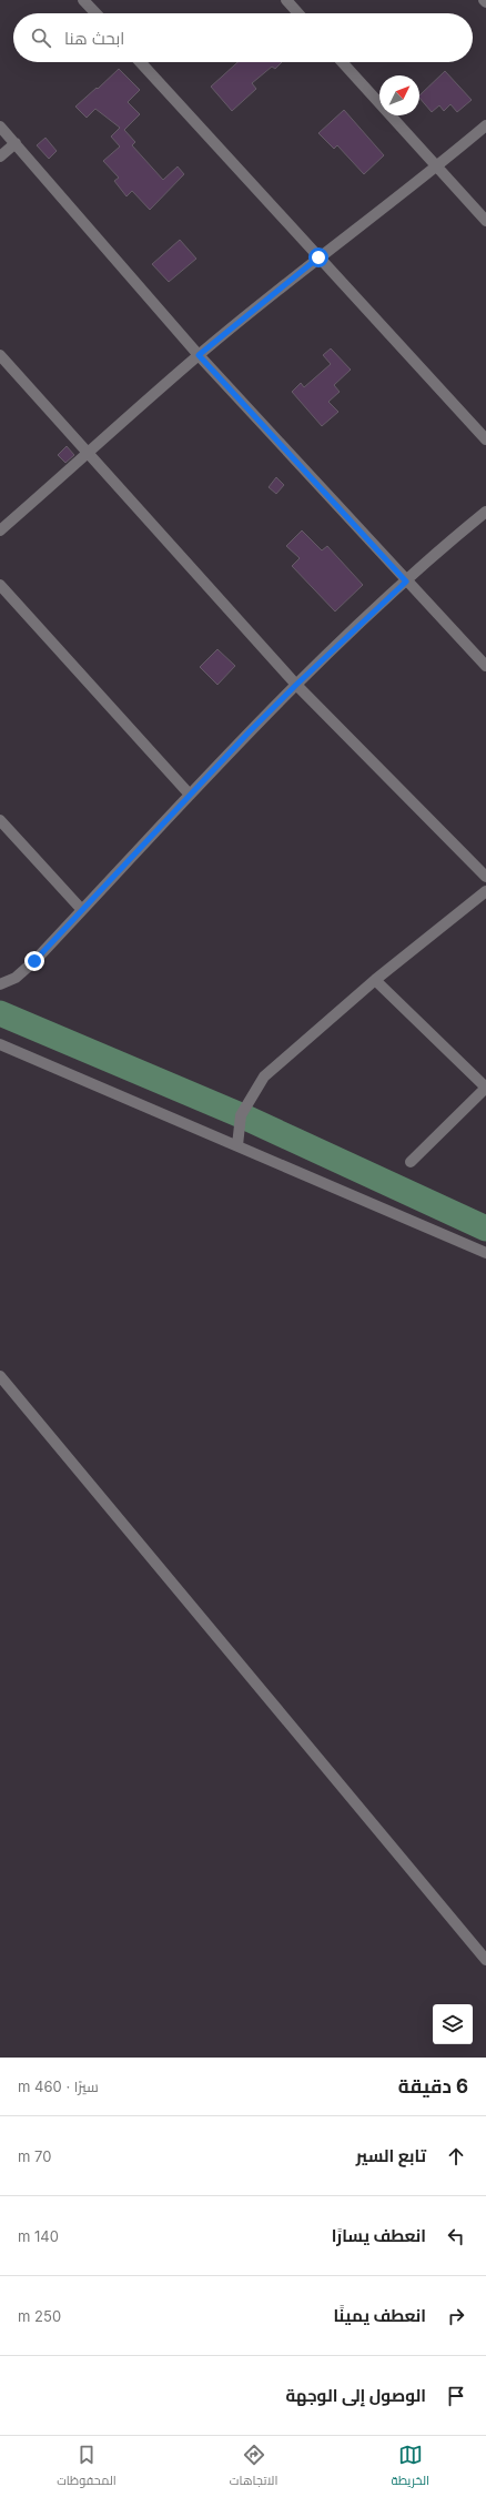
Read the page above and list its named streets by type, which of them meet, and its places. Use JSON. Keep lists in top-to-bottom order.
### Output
{
  "north": "top right",
  "page": {
    "search": "ابحث هنا",
    "heading": ["6 دقيقة", "سيرًا · 460 m"],
    "list": [
      ["تابع السير", "70 m"],
      ["انعطف يسارًا", "140 m"],
      ["انعطف يمينًا", "250 m"],
      "الوصول إلى الوجهة"
    ],
    "nav": ["الخريطة", "الاتجاهات", "المحفوظات"]
  }
}
